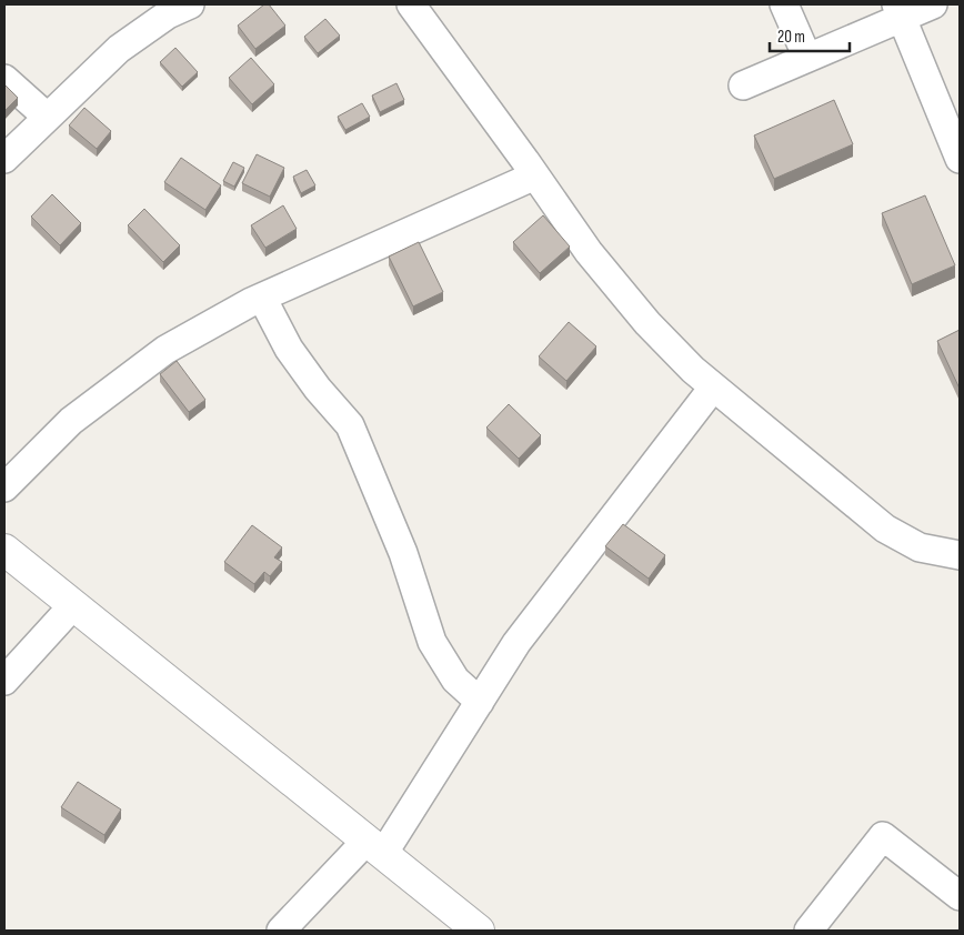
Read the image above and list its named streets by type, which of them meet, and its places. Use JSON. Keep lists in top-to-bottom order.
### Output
{
  "scale_bar": "20 m"
}
